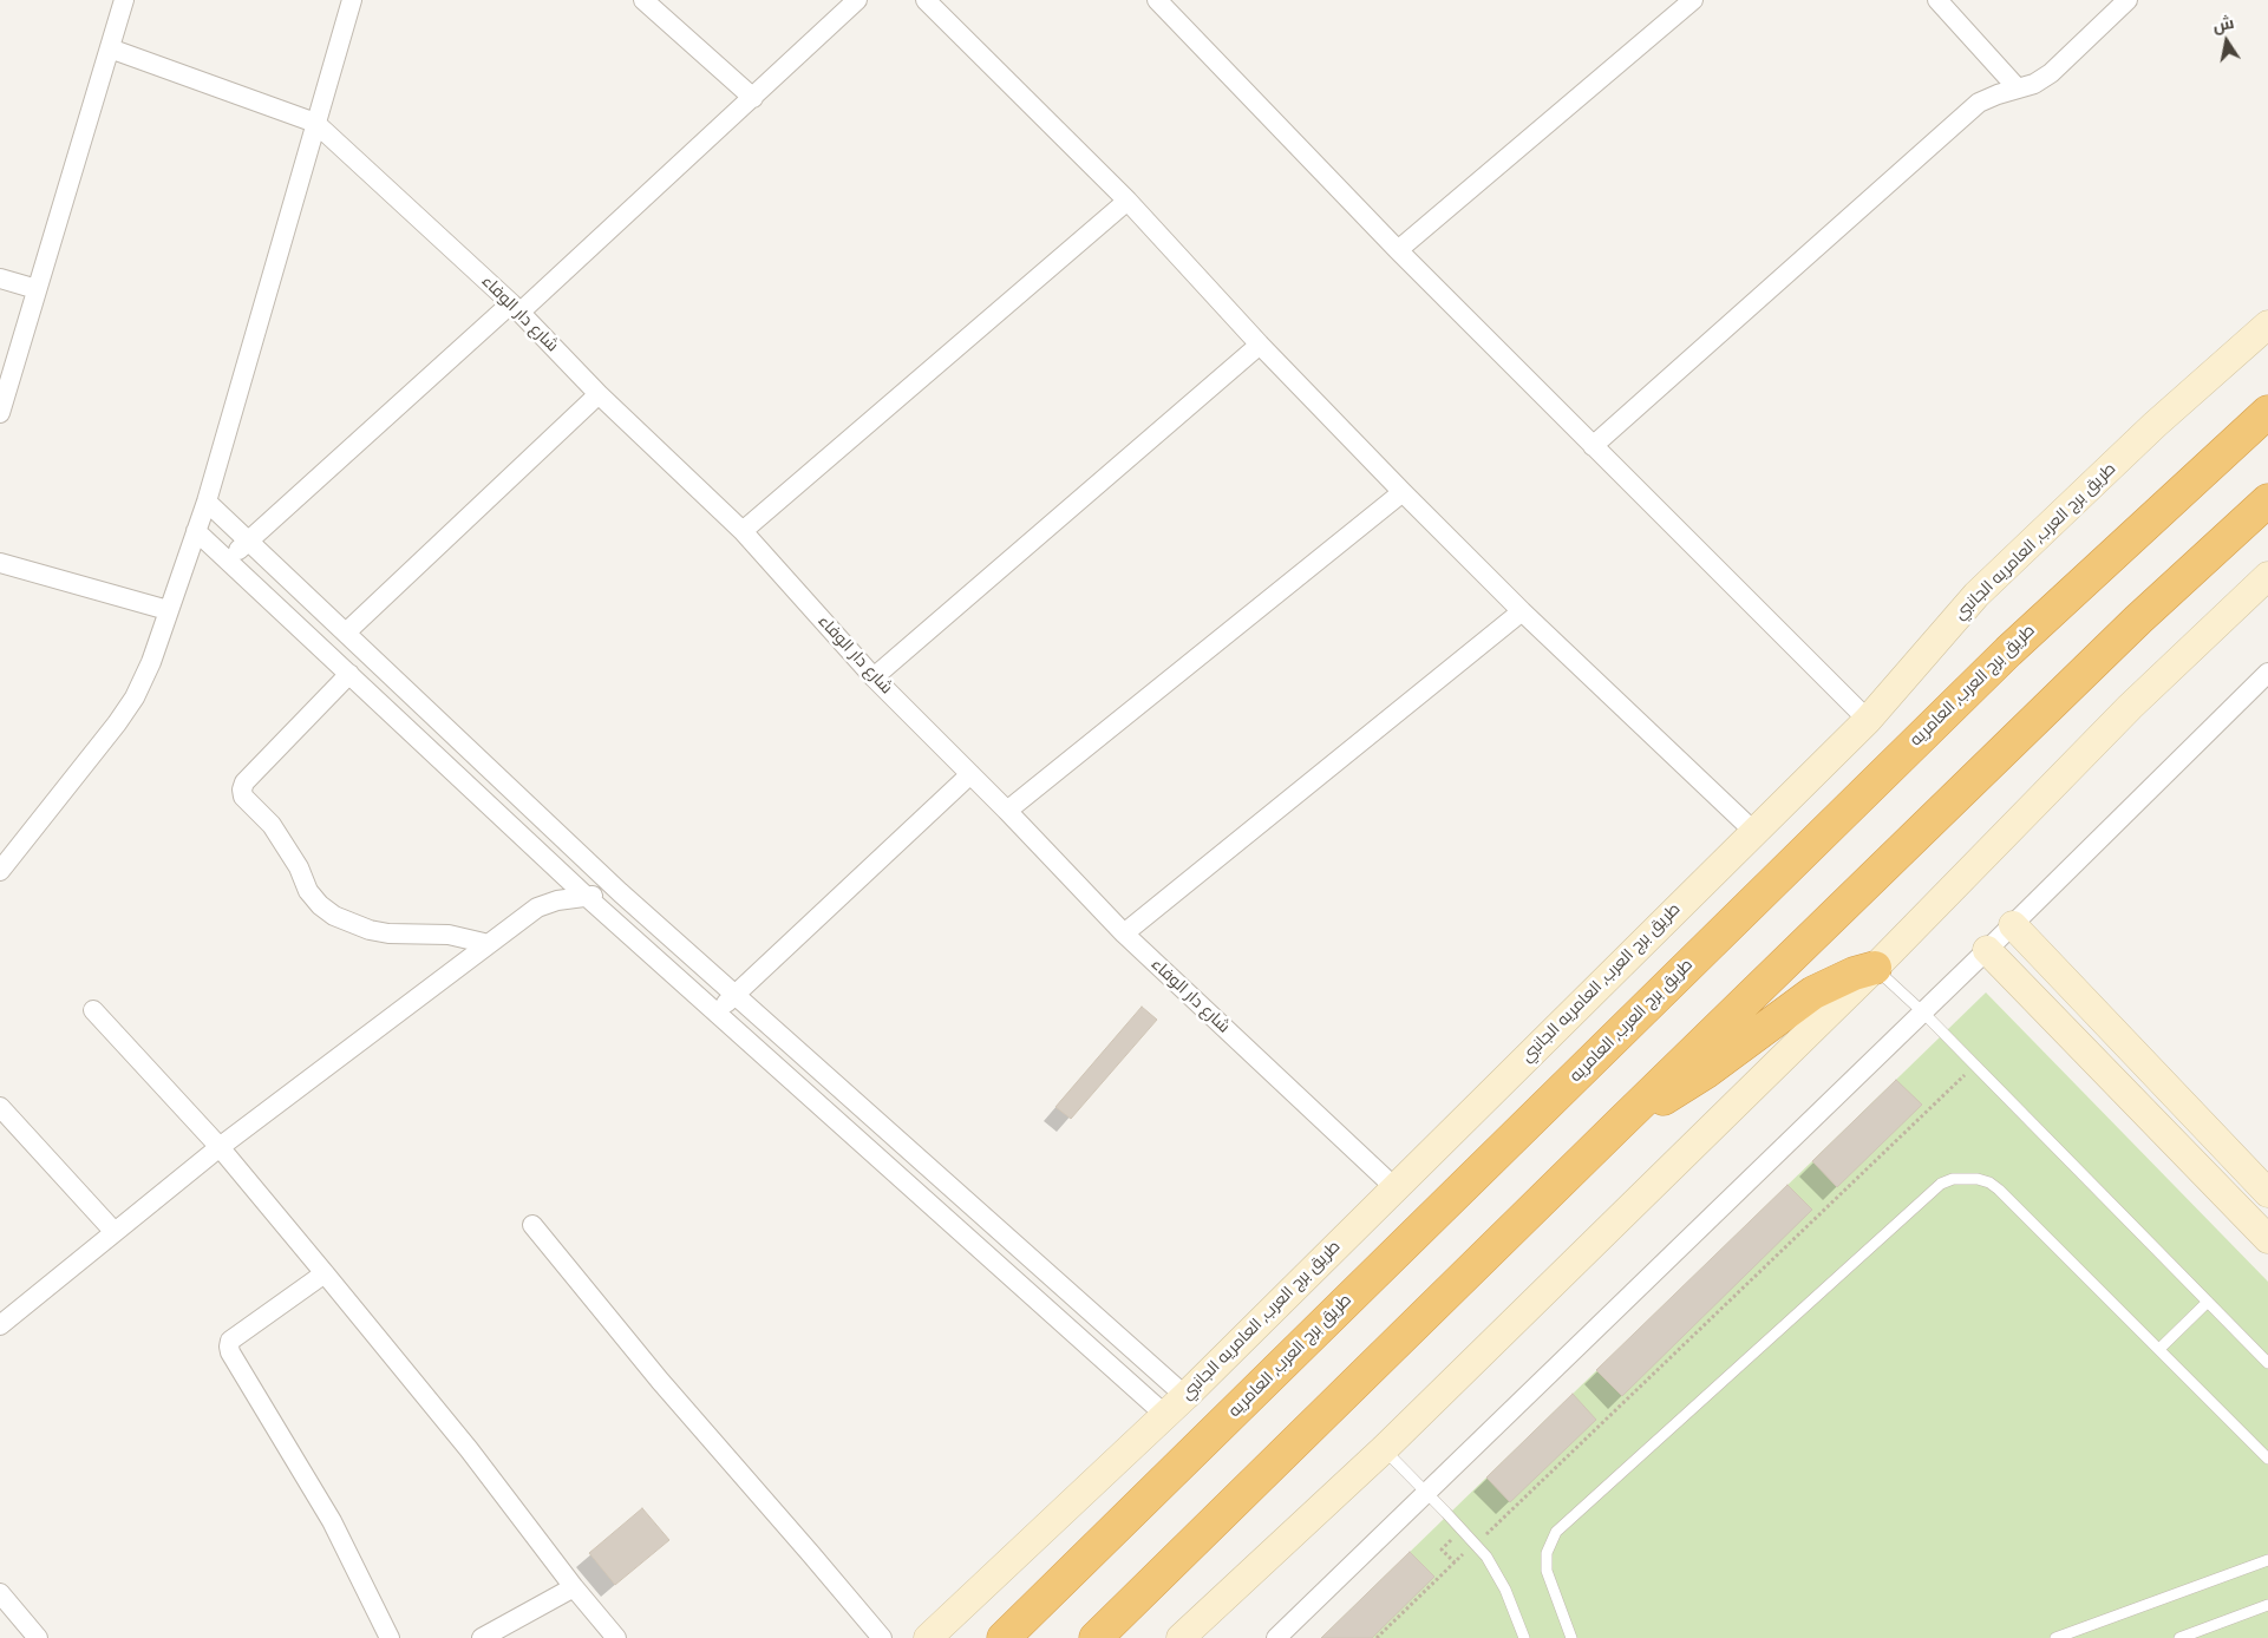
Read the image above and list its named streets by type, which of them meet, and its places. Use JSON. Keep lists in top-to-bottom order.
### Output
{
  "streets": {
    "highway": ["طريق برج العرب, العامريه"],
    "street": ["شارع دار الوفاء", "طريق برج العرب, العامريه الجانبي"]
  },
  "crossings": [
    ["شارع دار الوفاء", "طريق برج العرب, العامريه الجانبي"]
  ],
  "north": "top"
}
